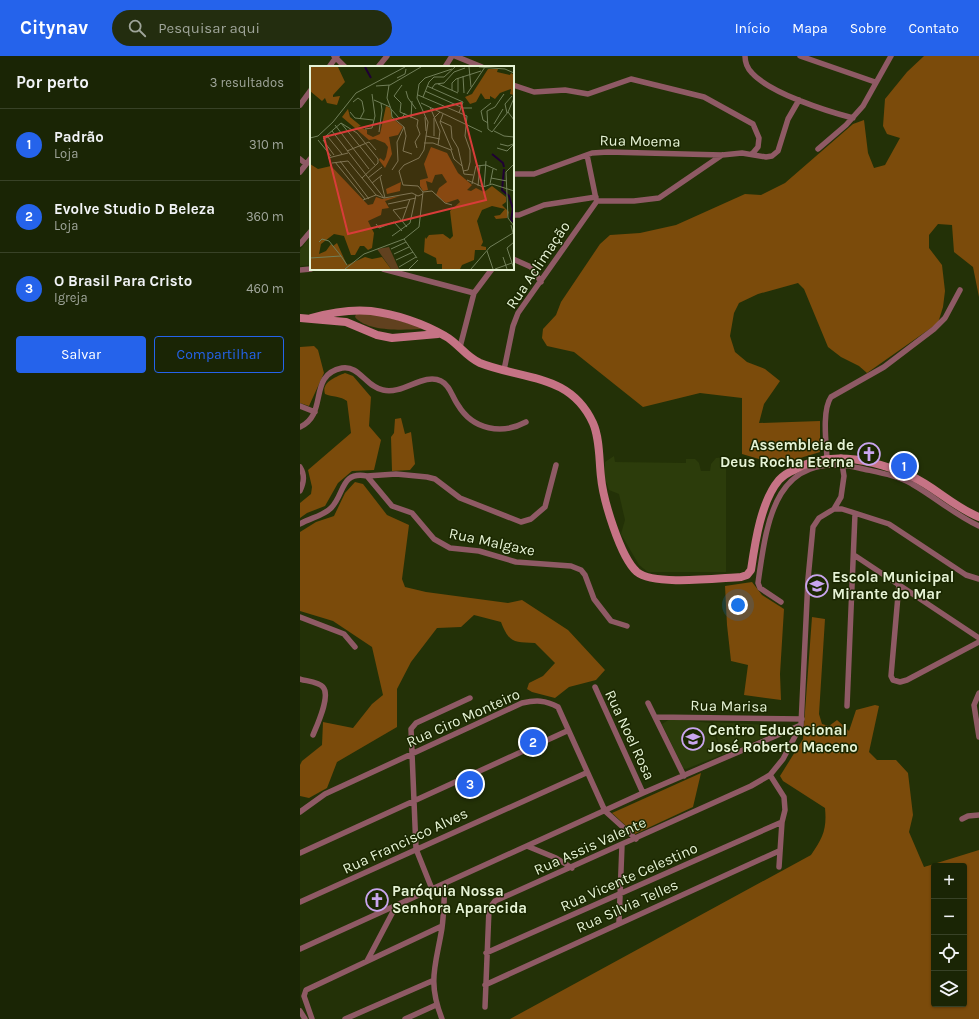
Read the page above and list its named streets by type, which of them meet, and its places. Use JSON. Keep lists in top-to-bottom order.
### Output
{
  "streets": {
    "street": [
      "Rua Moema",
      "Rua Aclimação",
      "Rua Malgaxe",
      "Rua Marisa",
      "Rua Ciro Monteiro",
      "Rua Noel Rosa",
      "Rua Francisco Alves",
      "Rua Assis Valente",
      "Rua Vicente Celestino",
      "Rua Silvia Telles"
    ]
  },
  "crossings": [
    ["Rua Ciro Monteiro", "Rua Francisco Alves"],
    ["Rua Assis Valente", "Rua Vicente Celestino"],
    ["Rua Assis Valente", "Rua Silvia Telles"]
  ],
  "places": {
    "church": ["Assembleia de Deus Rocha Eterna", "Paróquia Nossa Senhora Aparecida"],
    "school or university": ["Escola Municipal Mirante do Mar", "Centro Educacional José Roberto Maceno"]
  },
  "page": {
    "header": "Citynav",
    "search": "Pesquisar aqui",
    "nav": [
      "Início",
      "Mapa",
      "Sobre",
      "Contato"
    ],
    "heading": ["Por perto", "3 resultados"],
    "list": [
      {
        "mark": "1",
        "name": "Padrão",
        "note": "Loja",
        "value": "310 m"
      },
      {
        "mark": "2",
        "name": "Evolve Studio D Beleza",
        "note": "Loja",
        "value": "360 m"
      },
      {
        "mark": "3",
        "name": "O Brasil Para Cristo",
        "note": "Igreja",
        "value": "460 m"
      }
    ],
    "buttons": ["Salvar", "Compartilhar"],
    "pins": ["1", "2", "3"],
    "map_buttons": ["+", "−"]
  }
}
